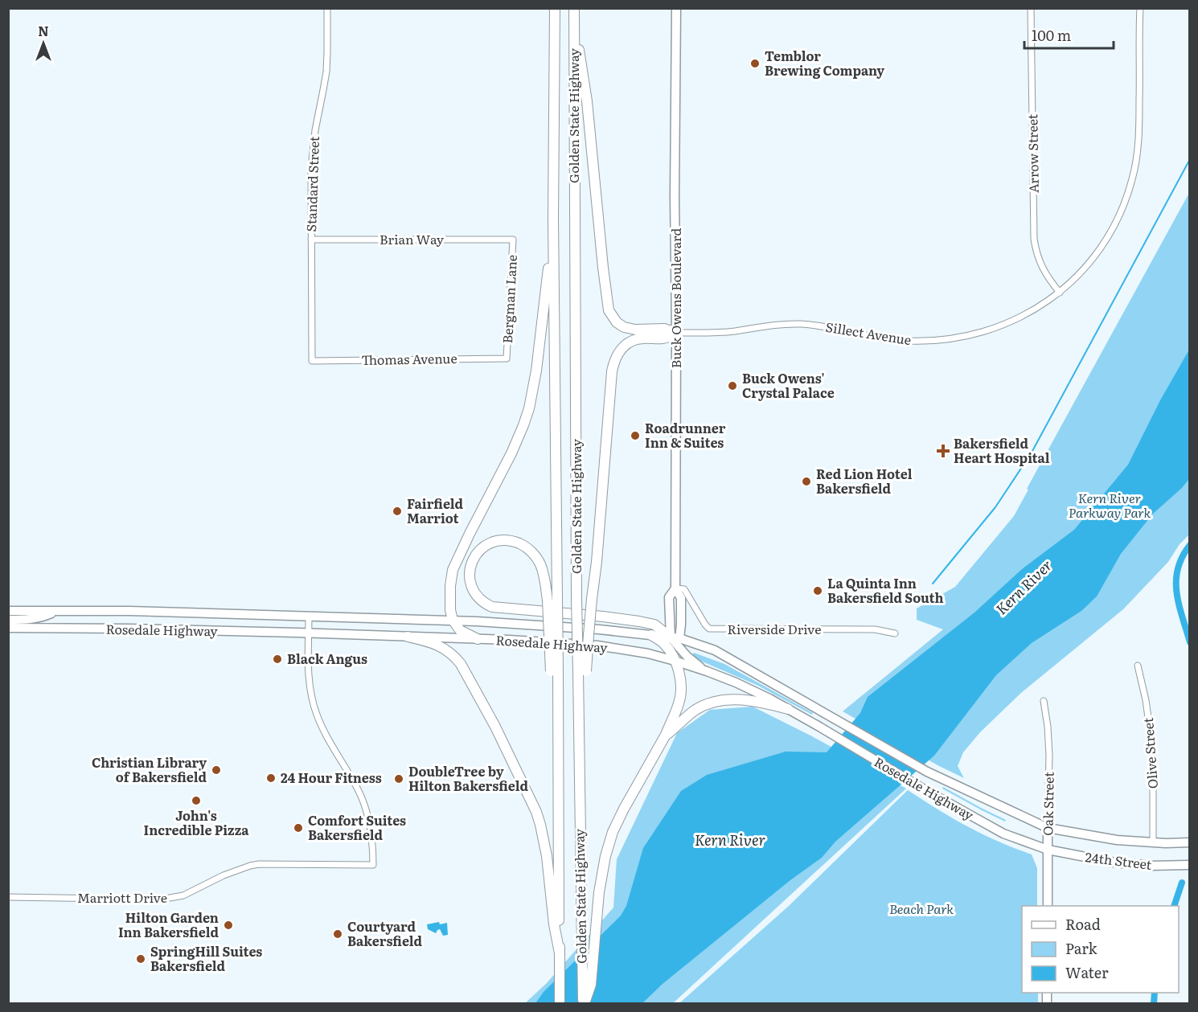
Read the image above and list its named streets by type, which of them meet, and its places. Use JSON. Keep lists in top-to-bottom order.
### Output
{
  "streets": {
    "highway": ["Golden State Highway"],
    "main road": [
      "Buck Owens Boulevard",
      "Rosedale Highway",
      "Oak Street",
      "24th Street"
    ],
    "street": [
      "Arrow Street",
      "Standard Street",
      "Brian Way",
      "Bergman Lane",
      "Sillect Avenue",
      "Thomas Avenue",
      "Riverside Drive",
      "Olive Street",
      "Marriott Drive"
    ]
  },
  "crossings": [
    ["Arrow Street", "Sillect Avenue"],
    ["Standard Street", "Brian Way"],
    ["Standard Street", "Thomas Avenue"],
    ["Brian Way", "Bergman Lane"],
    ["Buck Owens Boulevard", "Sillect Avenue"],
    ["Buck Owens Boulevard", "Riverside Drive"],
    ["Buck Owens Boulevard", "Rosedale Highway"],
    ["Bergman Lane", "Thomas Avenue"],
    ["Rosedale Highway", "Oak Street"],
    ["Rosedale Highway", "24th Street"],
    ["Rosedale Highway", "Marriott Drive"],
    ["Olive Street", "24th Street"],
    ["Oak Street", "24th Street"]
  ],
  "water": ["Kern River"],
  "parks": ["Kern River Parkway Park", "Beach Park"],
  "places": {
    "other": [
      "Temblor Brewing Company",
      "Buck Owens' Crystal Palace",
      "Roadrunner Inn & Suites",
      "Red Lion Hotel Bakersfield",
      "Fairfield Marriot",
      "La Quinta Inn Bakersfield South",
      "Black Angus",
      "Christian Library of Bakersfield",
      "24 Hour Fitness",
      "DoubleTree by Hilton Bakersfield",
      "John's Incredible Pizza",
      "Comfort Suites Bakersfield",
      "Hilton Garden Inn Bakersfield",
      "Courtyard Bakersfield",
      "SpringHill Suites Bakersfield"
    ],
    "health": ["Bakersfield Heart Hospital"]
  },
  "legend": ["Road", "Park", "Water"],
  "scale_bar": "100 m",
  "north": "top"
}
